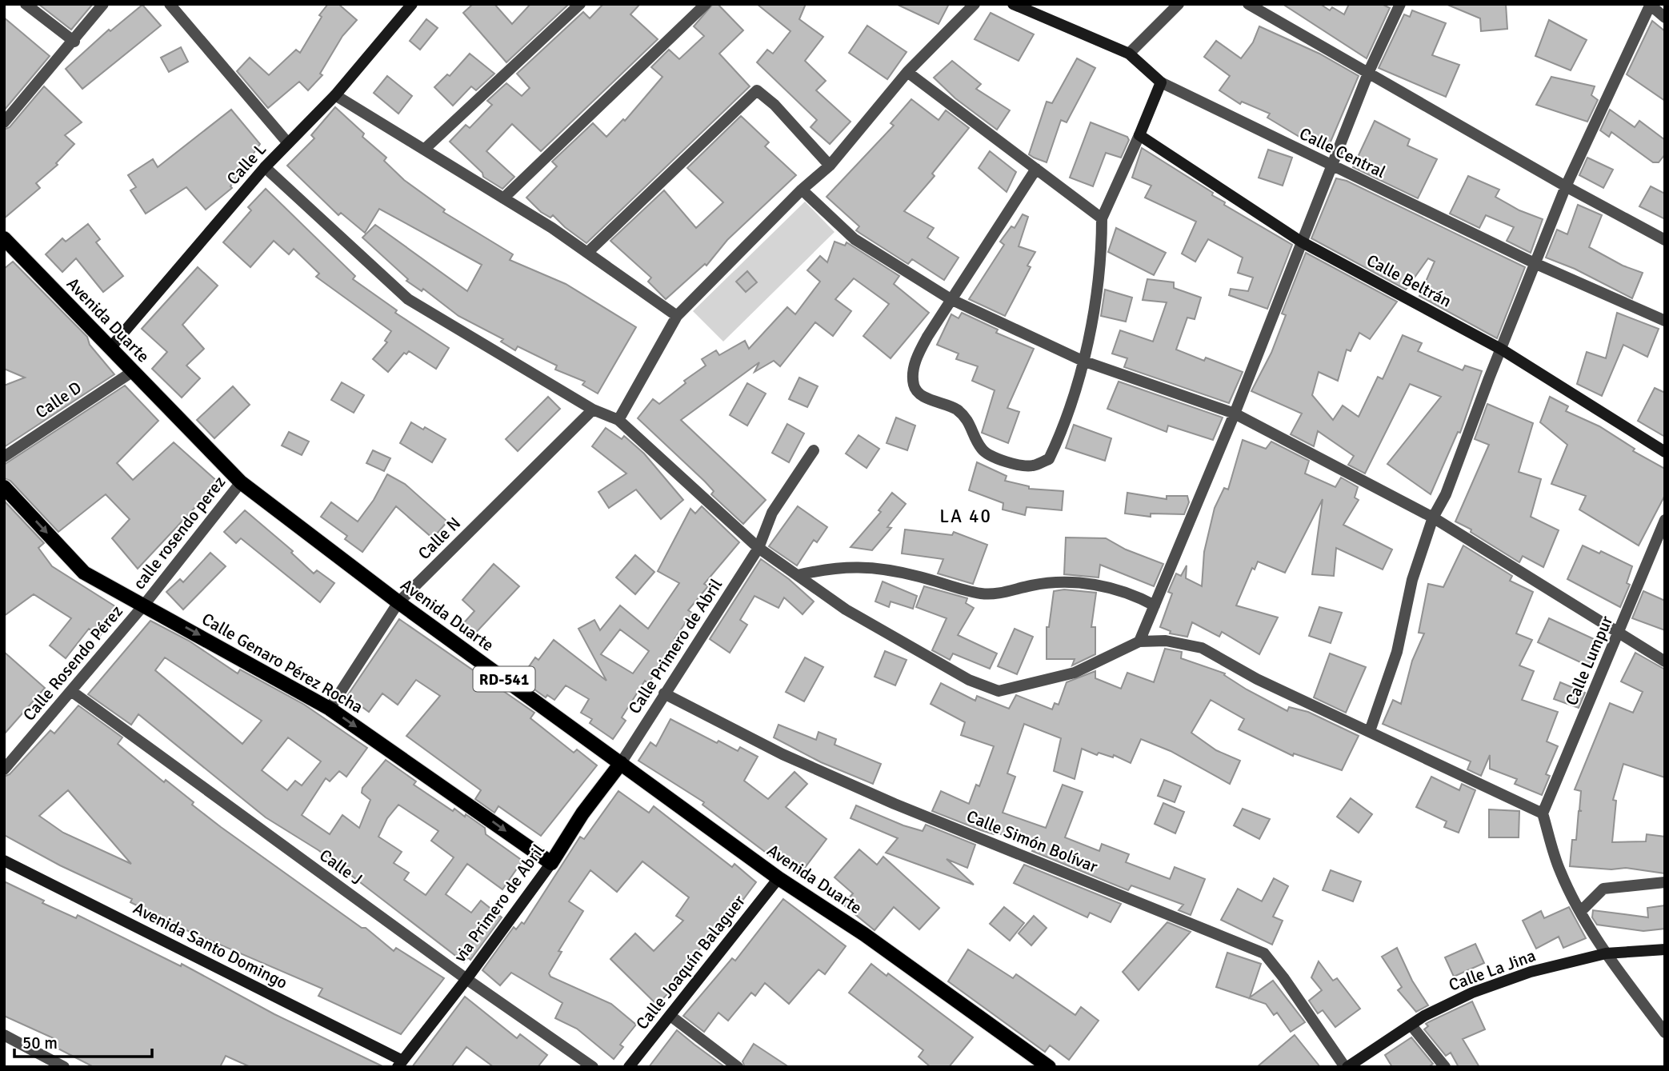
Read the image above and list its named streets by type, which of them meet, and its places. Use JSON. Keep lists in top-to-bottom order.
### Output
{
  "streets": {
    "main road": [
      "Calle Central",
      "Calle L",
      "Calle Beltrán",
      "Avenida Duarte",
      "Calle Genaro Pérez Rocha",
      "RD-541",
      "via Primero de Abril",
      "Avenida Santo Domingo",
      "Calle Joaquín Balaguer",
      "Calle La Jina"
    ],
    "street": [
      "Calle D",
      "calle rosendo perez",
      "Calle N",
      "Calle Primero de Abril",
      "Calle Lumpur",
      "Calle Rosendo Pérez",
      "Calle Simón Bolívar",
      "Calle J"
    ]
  },
  "crossings": [
    ["Calle L", "Avenida Duarte"],
    ["Avenida Duarte", "Calle D"],
    ["Avenida Duarte", "calle rosendo perez"],
    ["Avenida Duarte", "Calle N"],
    ["Avenida Duarte", "Calle Primero de Abril"],
    ["Avenida Duarte", "via Primero de Abril"],
    ["Avenida Duarte", "Calle Joaquín Balaguer"],
    ["calle rosendo perez", "Calle Rosendo Pérez"],
    ["calle rosendo perez", "Calle Genaro Pérez Rocha"],
    ["Calle N", "Calle Genaro Pérez Rocha"],
    ["Calle Primero de Abril", "Calle Simón Bolívar"],
    ["Calle Primero de Abril", "via Primero de Abril"],
    ["Calle Rosendo Pérez", "Calle Genaro Pérez Rocha"],
    ["Calle Rosendo Pérez", "Calle J"],
    ["Calle Genaro Pérez Rocha", "via Primero de Abril"],
    ["Calle Simón Bolívar", "Calle La Jina"],
    ["Calle J", "via Primero de Abril"],
    ["via Primero de Abril", "Avenida Santo Domingo"]
  ],
  "one_way": ["Calle Genaro Pérez Rocha"],
  "districts": ["LA 40"],
  "scale_bar": "50 m"
}
